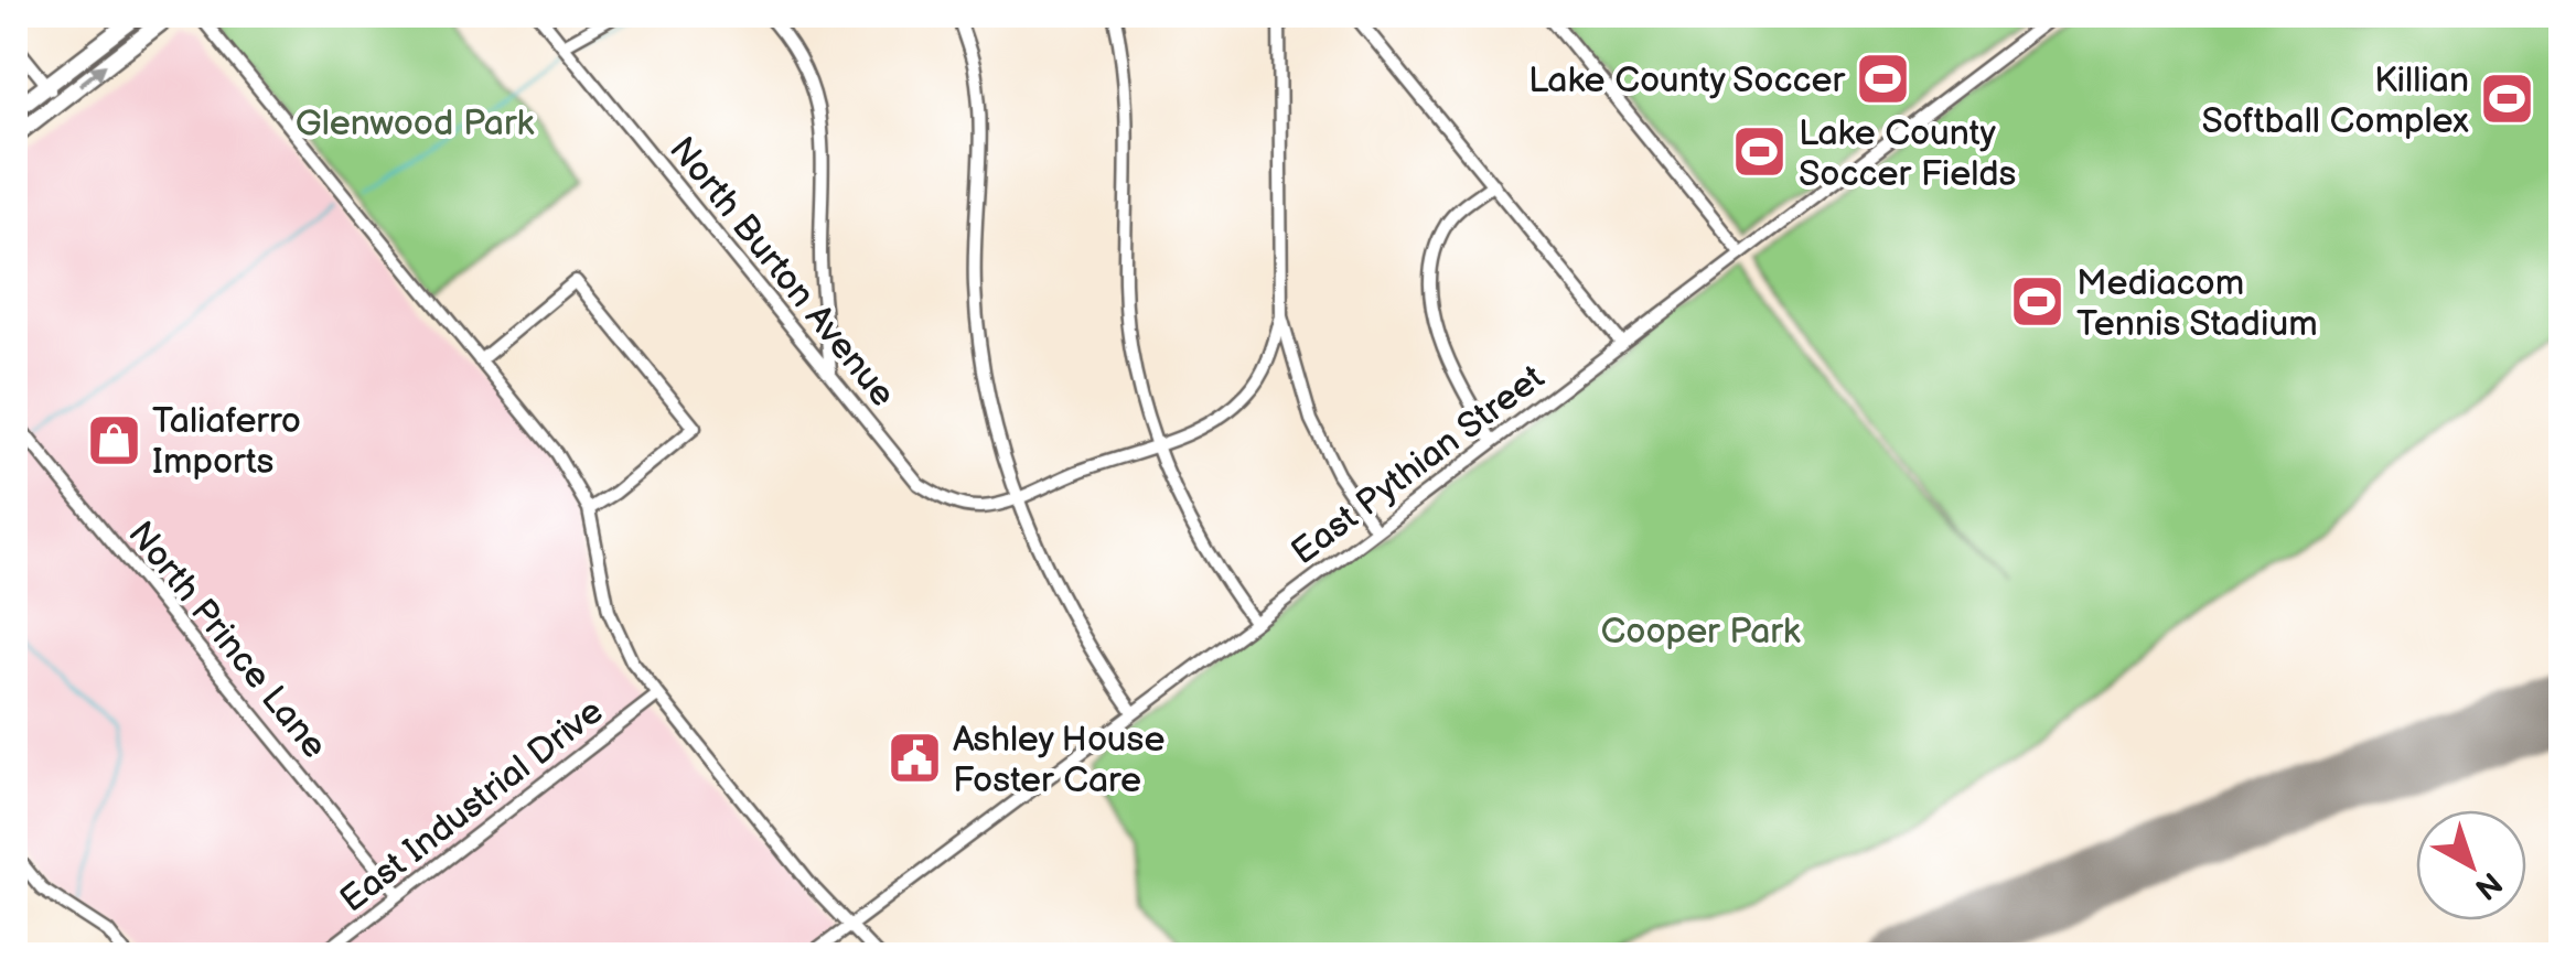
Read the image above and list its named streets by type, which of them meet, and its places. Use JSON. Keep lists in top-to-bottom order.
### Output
{
  "streets": {
    "street": [
      "North Burton Avenue",
      "East Pythian Street",
      "North Prince Lane",
      "East Industrial Drive"
    ]
  },
  "crossings": [
    ["North Prince Lane", "East Industrial Drive"]
  ],
  "parks": ["Glenwood Park", "Cooper Park"],
  "places": {
    "sports": [
      "Lake County Soccer",
      "Killian Softball Complex",
      "Lake County Soccer Fields",
      "Mediacom Tennis Stadium"
    ],
    "shop": ["Taliaferro Imports"],
    "public building": ["Ashley House Foster Care"]
  },
  "north": "bottom right"
}
